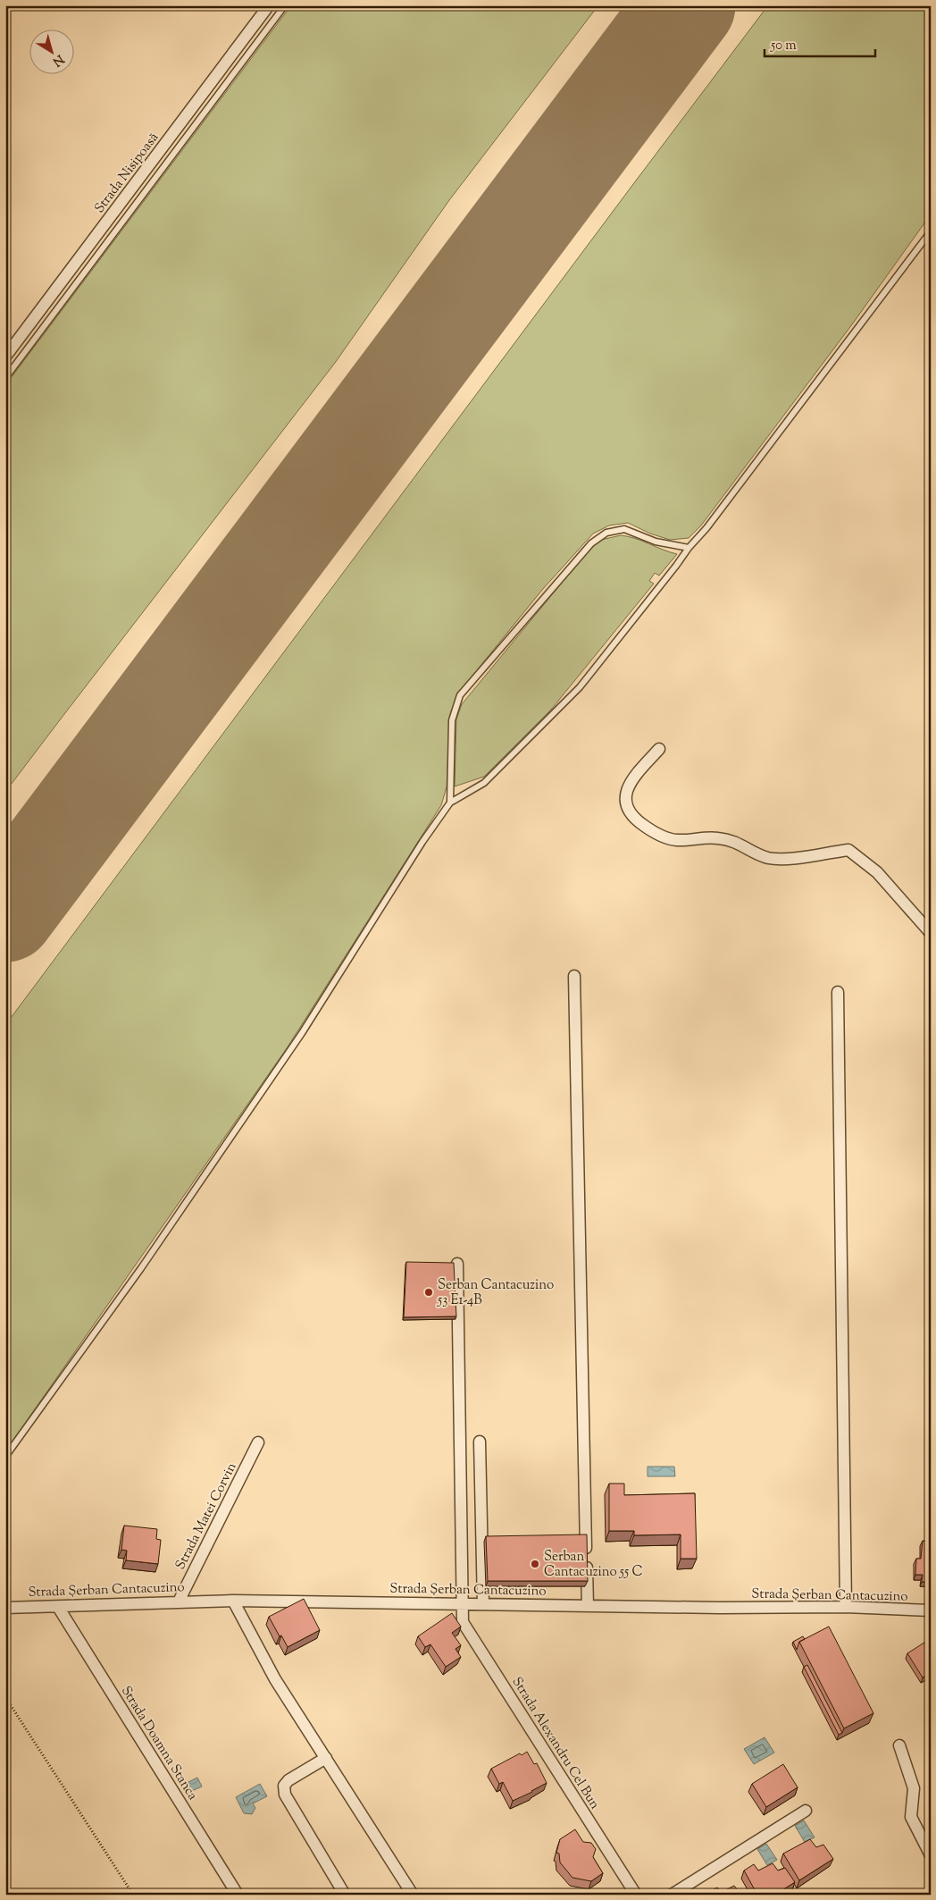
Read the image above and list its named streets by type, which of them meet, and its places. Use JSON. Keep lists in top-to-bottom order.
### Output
{
  "streets": {
    "street": [
      "Strada Nisipoasă",
      "Strada Matei Corvin",
      "Strada Șerban Cantacuzino",
      "Strada Doamna Stanca",
      "Strada Alexandru Cel Bun"
    ]
  },
  "crossings": [
    ["Strada Matei Corvin", "Strada Șerban Cantacuzino"],
    ["Strada Șerban Cantacuzino", "Strada Doamna Stanca"],
    ["Strada Șerban Cantacuzino", "Strada Alexandru Cel Bun"]
  ],
  "places": ["Serban Cantacuzino 53 E1-4B", "Serban Cantacuzino 55 C"],
  "scale_bar": "50 m",
  "north": "bottom right"
}
